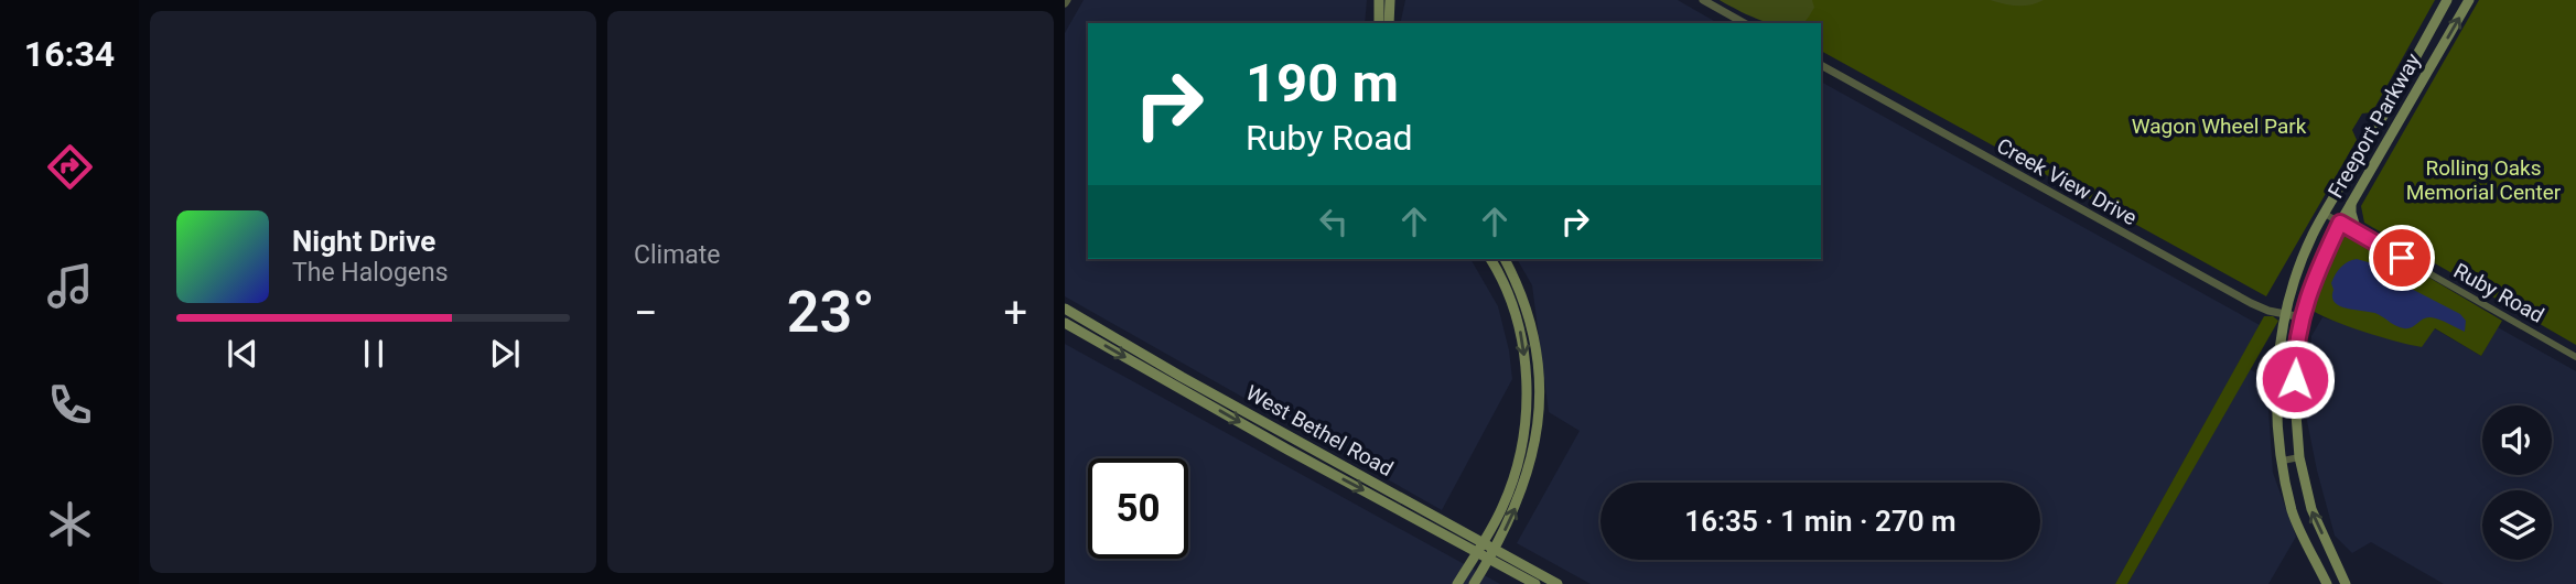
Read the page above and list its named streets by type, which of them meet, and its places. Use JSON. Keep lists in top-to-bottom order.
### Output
{
  "streets": {
    "main road": ["Freeport Parkway", "West Bethel Road"],
    "street": ["Creek View Drive", "Ruby Road"]
  },
  "crossings": [
    ["Freeport Parkway", "Creek View Drive"],
    ["Freeport Parkway", "Ruby Road"]
  ],
  "parks": ["Wagon Wheel Park", "Rolling Oaks Memorial Center"],
  "page": {
    "tabs": "16:34",
    "tile": "Climate",
    "turn": ["190 m", "Ruby Road"],
    "song": ["Night Drive", "The Halogens"],
    "heat": ["−", "23°", "+"],
    "limit": "50",
    "trip": "16:35 · 1 min · 270 m"
  }
}
